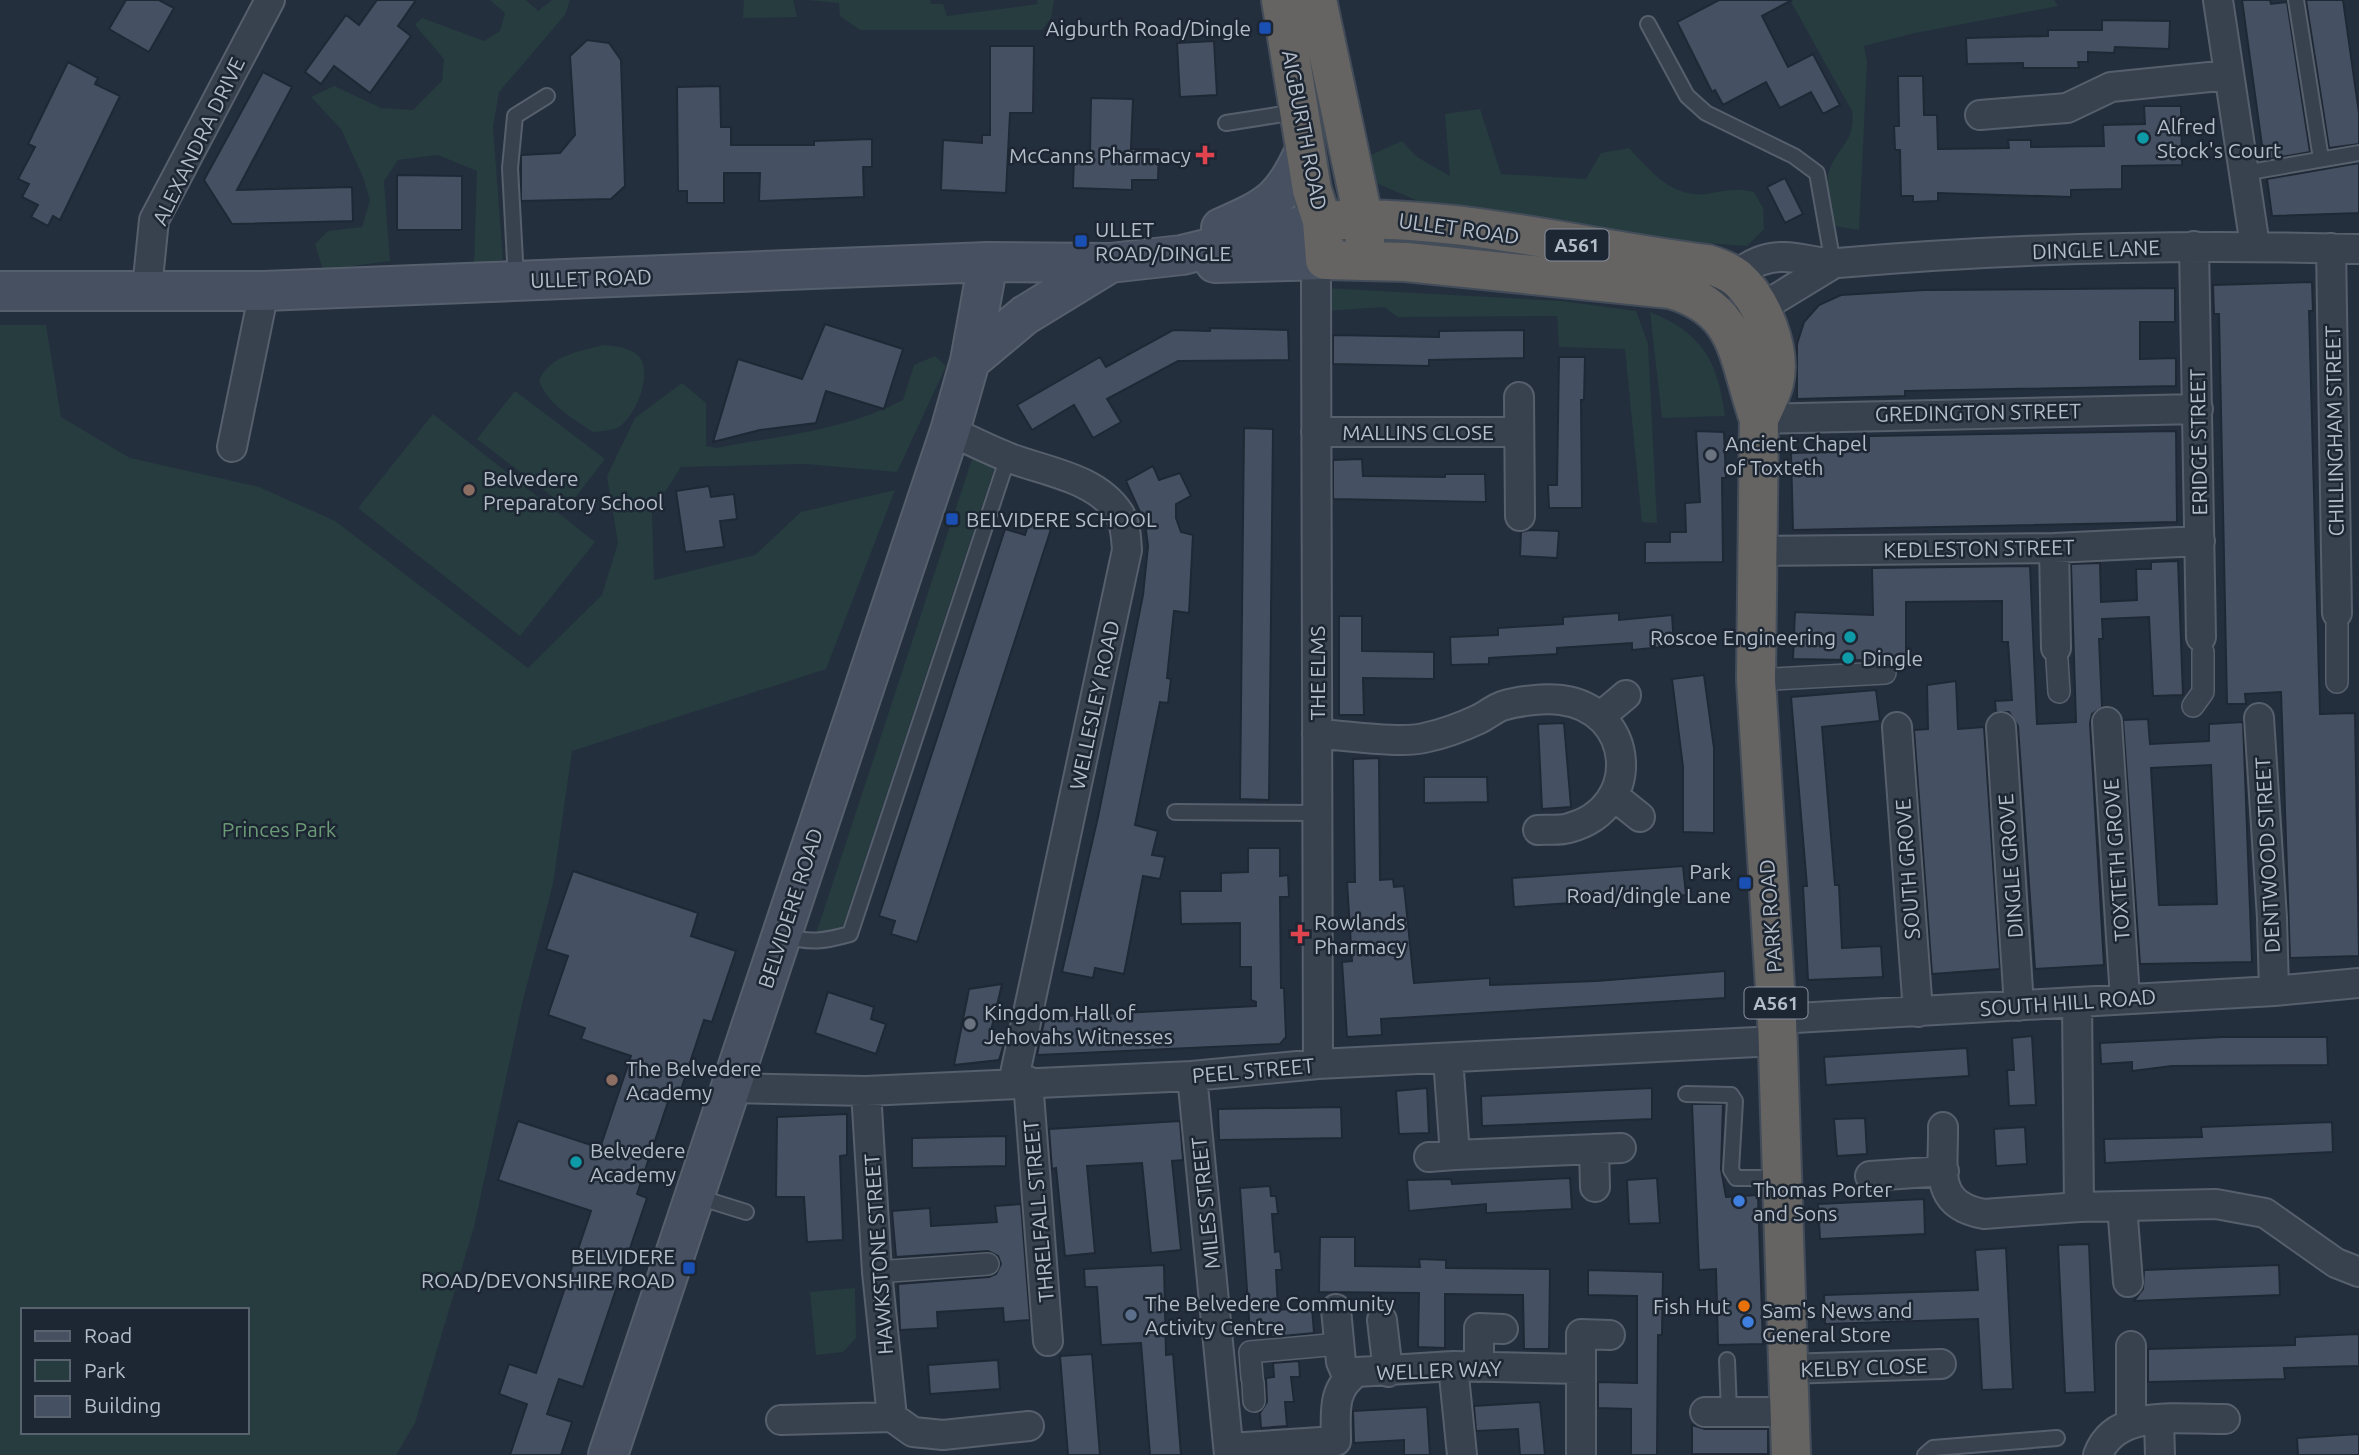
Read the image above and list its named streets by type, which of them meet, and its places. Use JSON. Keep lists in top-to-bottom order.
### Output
{
  "streets": {
    "highway": [
      "AIGBURTH ROAD",
      "ULLET ROAD",
      "A561",
      "PARK ROAD"
    ],
    "main road": ["BELVIDERE ROAD"],
    "street": [
      "ALEXANDRA DRIVE",
      "DINGLE LANE",
      "GREDINGTON STREET",
      "CHILLINGHAM STREET",
      "MALLINS CLOSE",
      "ERIDGE STREET",
      "KEDLESTON STREET",
      "THE ELMS",
      "WELLESLEY ROAD",
      "DENTWOOD STREET",
      "TOXTETH GROVE",
      "DINGLE GROVE",
      "SOUTH GROVE",
      "SOUTH HILL ROAD",
      "PEEL STREET",
      "MILES STREET",
      "THRELFALL STREET",
      "HAWKSTONE STREET",
      "KELBY CLOSE",
      "WELLER WAY"
    ]
  },
  "crossings": [
    ["AIGBURTH ROAD", "ULLET ROAD"],
    ["AIGBURTH ROAD", "THE ELMS"],
    ["ALEXANDRA DRIVE", "ULLET ROAD"],
    ["ULLET ROAD", "DINGLE LANE"],
    ["ULLET ROAD", "THE ELMS"],
    ["ULLET ROAD", "BELVIDERE ROAD"],
    ["ULLET ROAD", "PARK ROAD"],
    ["DINGLE LANE", "CHILLINGHAM STREET"],
    ["DINGLE LANE", "ERIDGE STREET"],
    ["DINGLE LANE", "PARK ROAD"],
    ["GREDINGTON STREET", "ERIDGE STREET"],
    ["GREDINGTON STREET", "PARK ROAD"],
    ["MALLINS CLOSE", "THE ELMS"],
    ["ERIDGE STREET", "KEDLESTON STREET"],
    ["KEDLESTON STREET", "PARK ROAD"],
    ["THE ELMS", "PEEL STREET"],
    ["WELLESLEY ROAD", "BELVIDERE ROAD"],
    ["WELLESLEY ROAD", "PEEL STREET"],
    ["WELLESLEY ROAD", "THRELFALL STREET"],
    ["DENTWOOD STREET", "SOUTH HILL ROAD"],
    ["TOXTETH GROVE", "SOUTH HILL ROAD"],
    ["DINGLE GROVE", "SOUTH HILL ROAD"],
    ["SOUTH GROVE", "SOUTH HILL ROAD"],
    ["BELVIDERE ROAD", "PEEL STREET"],
    ["PARK ROAD", "SOUTH HILL ROAD"],
    ["PARK ROAD", "PEEL STREET"],
    ["PARK ROAD", "KELBY CLOSE"],
    ["SOUTH HILL ROAD", "PEEL STREET"],
    ["PEEL STREET", "MILES STREET"],
    ["PEEL STREET", "THRELFALL STREET"],
    ["PEEL STREET", "HAWKSTONE STREET"],
    ["MILES STREET", "WELLER WAY"]
  ],
  "parks": ["Princes Park"],
  "places": {
    "transit": [
      "Aigburth Road/Dingle",
      "ULLET ROAD/DINGLE",
      "BELVIDERE SCHOOL",
      "Park Road/dingle Lane",
      "BELVIDERE ROAD/DEVONSHIRE ROAD"
    ],
    "other": [
      "Alfred Stock's Court",
      "Ancient Chapel of Toxteth",
      "Belvedere Preparatory School",
      "Roscoe Engineering",
      "Dingle",
      "Kingdom Hall of Jehovahs Witnesses",
      "The Belvedere Academy",
      "Belvedere Academy",
      "Thomas Porter and Sons",
      "Fish Hut",
      "The Belvedere Community Activity Centre",
      "Sam's News and General Store"
    ],
    "health": ["McCanns Pharmacy", "Rowlands Pharmacy"]
  },
  "legend": ["Road", "Park", "Building"]
}
